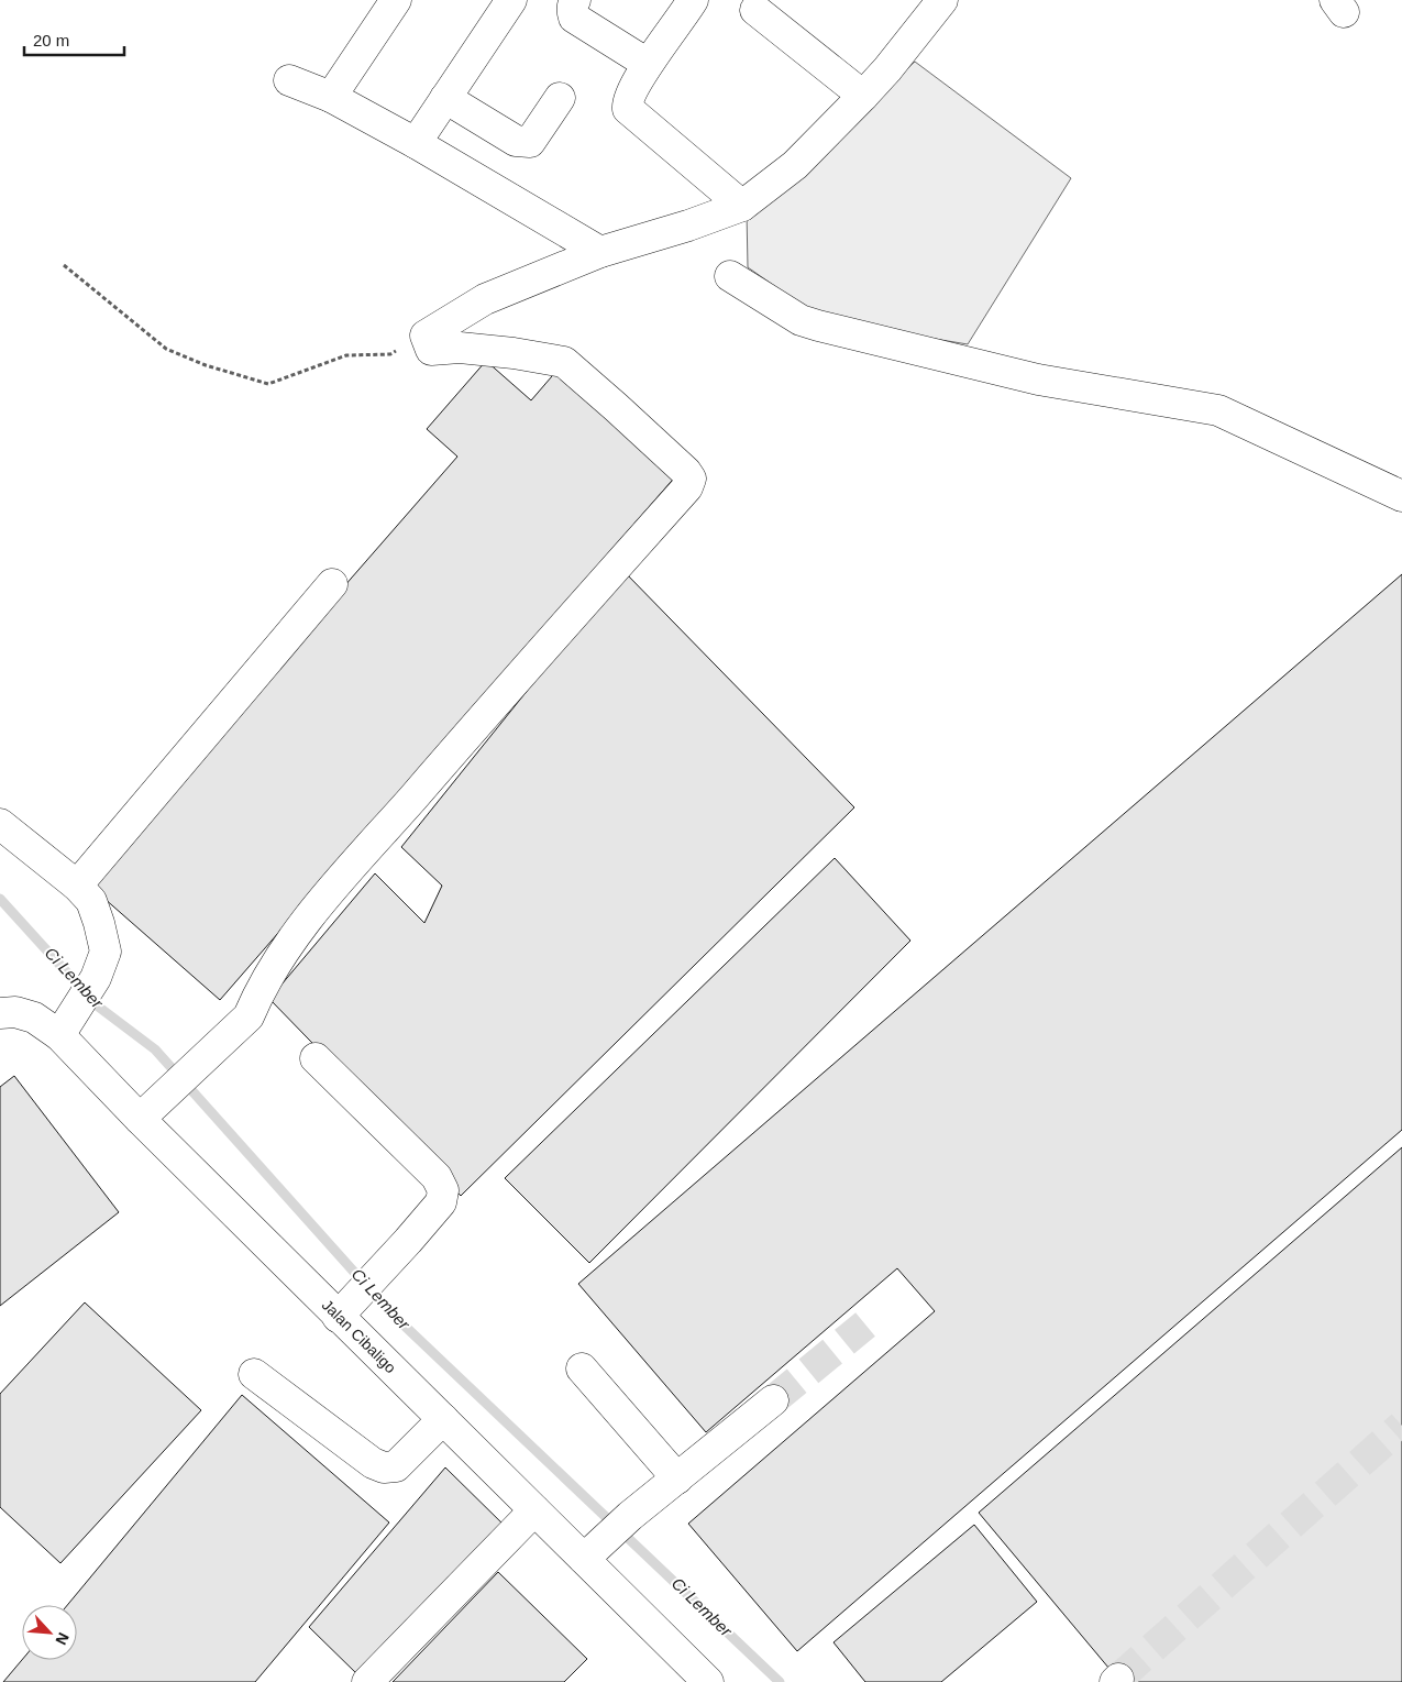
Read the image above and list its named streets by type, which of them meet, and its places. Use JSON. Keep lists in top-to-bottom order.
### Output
{
  "streets": {
    "street": ["Jalan Cibaligo"]
  },
  "water": ["Ci Lember"],
  "scale_bar": "20 m",
  "north": "bottom right"
}
